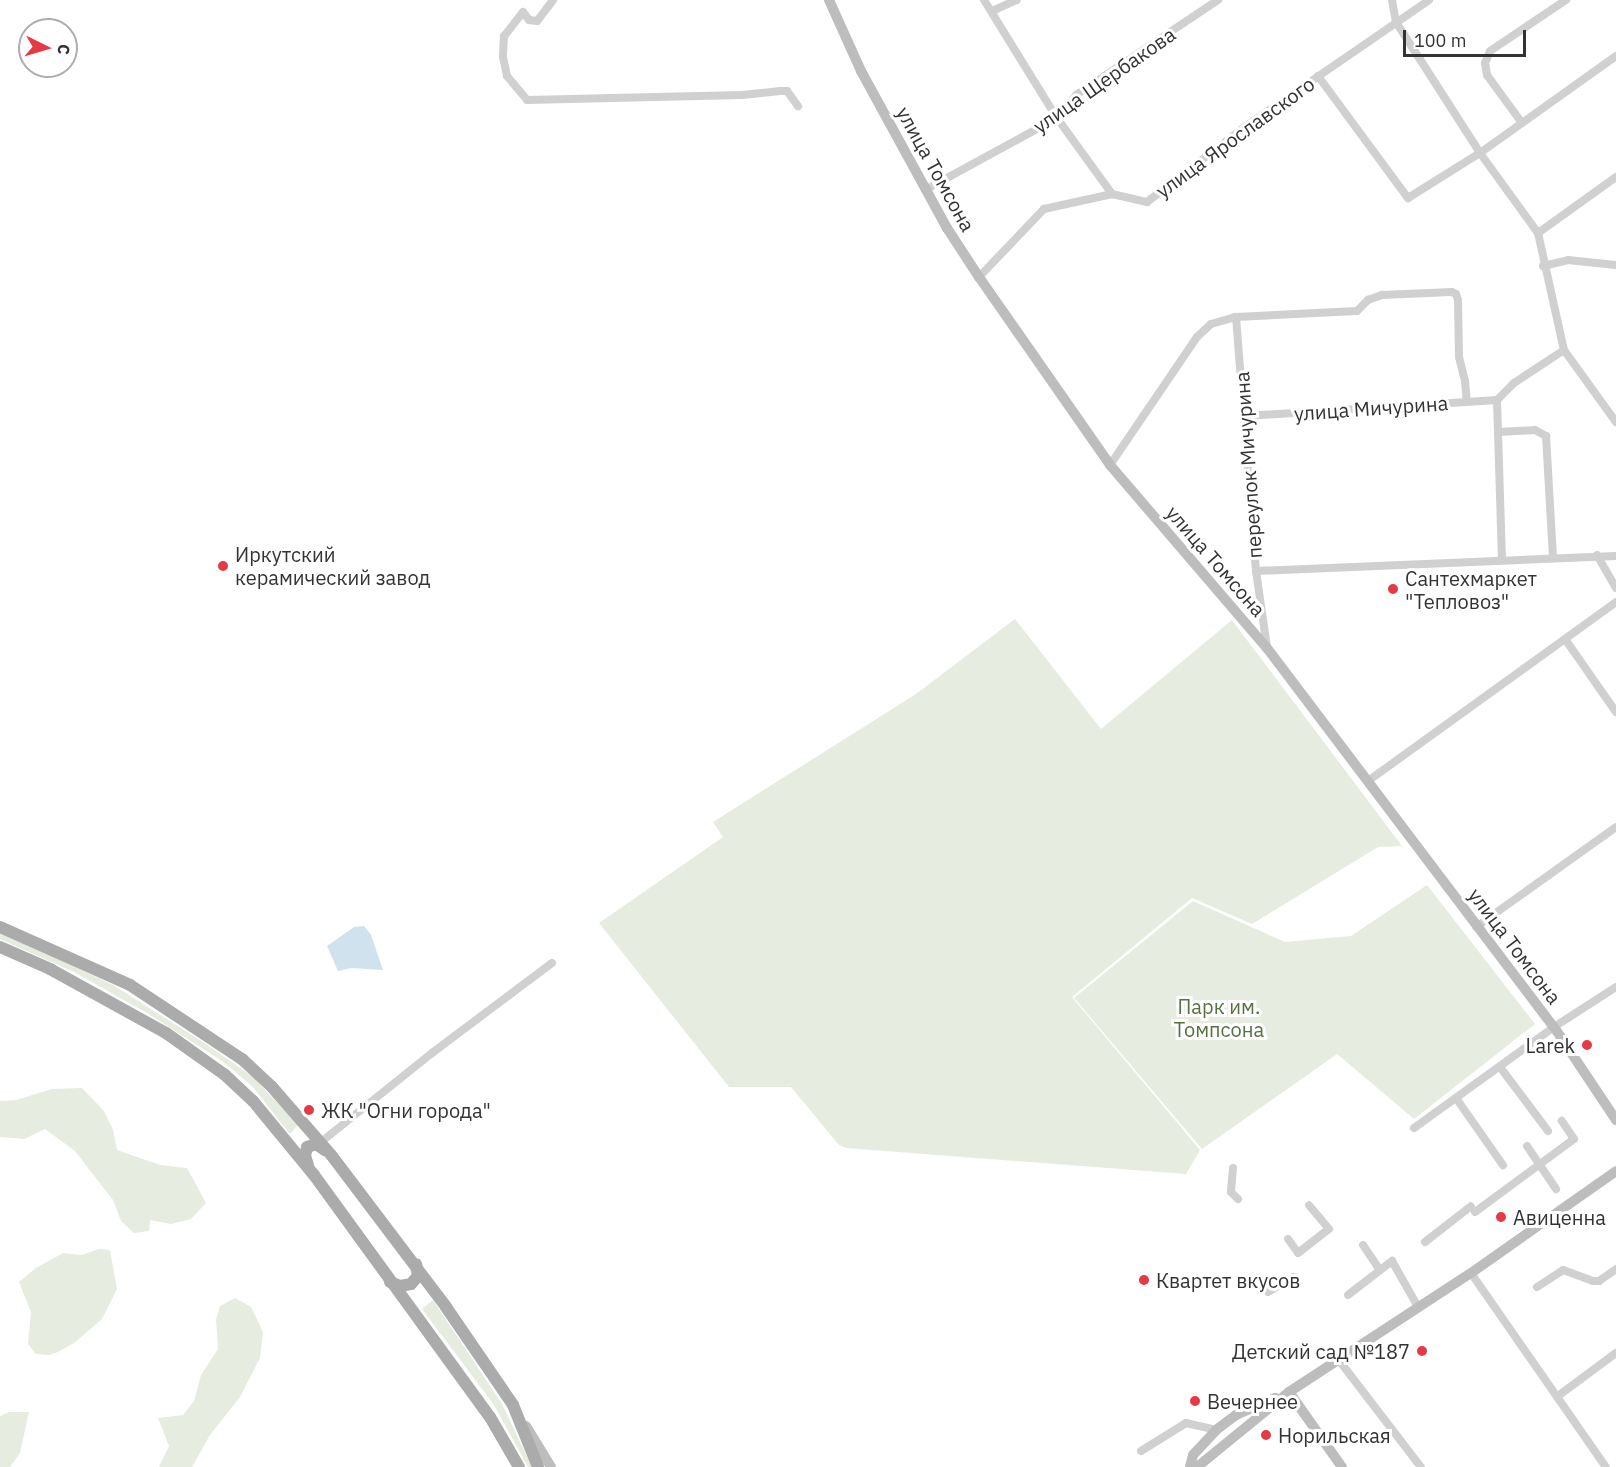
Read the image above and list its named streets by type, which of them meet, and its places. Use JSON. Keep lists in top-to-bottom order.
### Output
{
  "streets": {
    "street": [
      "улица Щербакова",
      "улица Ярославского",
      "улица Томсона",
      "улица Мичурина",
      "переулок Мичурина"
    ]
  },
  "crossings": [
    ["улица Щербакова", "улица Томсона"],
    ["улица Ярославского", "улица Томсона"],
    ["улица Томсона", "переулок Мичурина"],
    ["улица Мичурина", "переулок Мичурина"]
  ],
  "parks": ["Парк им. Томпсона"],
  "places": [
    "Иркутский керамический завод",
    "Сантехмаркет \"Тепловоз\"",
    "Larek",
    "ЖК \"Огни города\"",
    "Авиценна",
    "Квартет вкусов",
    "Детский сад №187",
    "Вечернее",
    "Норильская"
  ],
  "scale_bar": "100 m",
  "north": "right"
}
